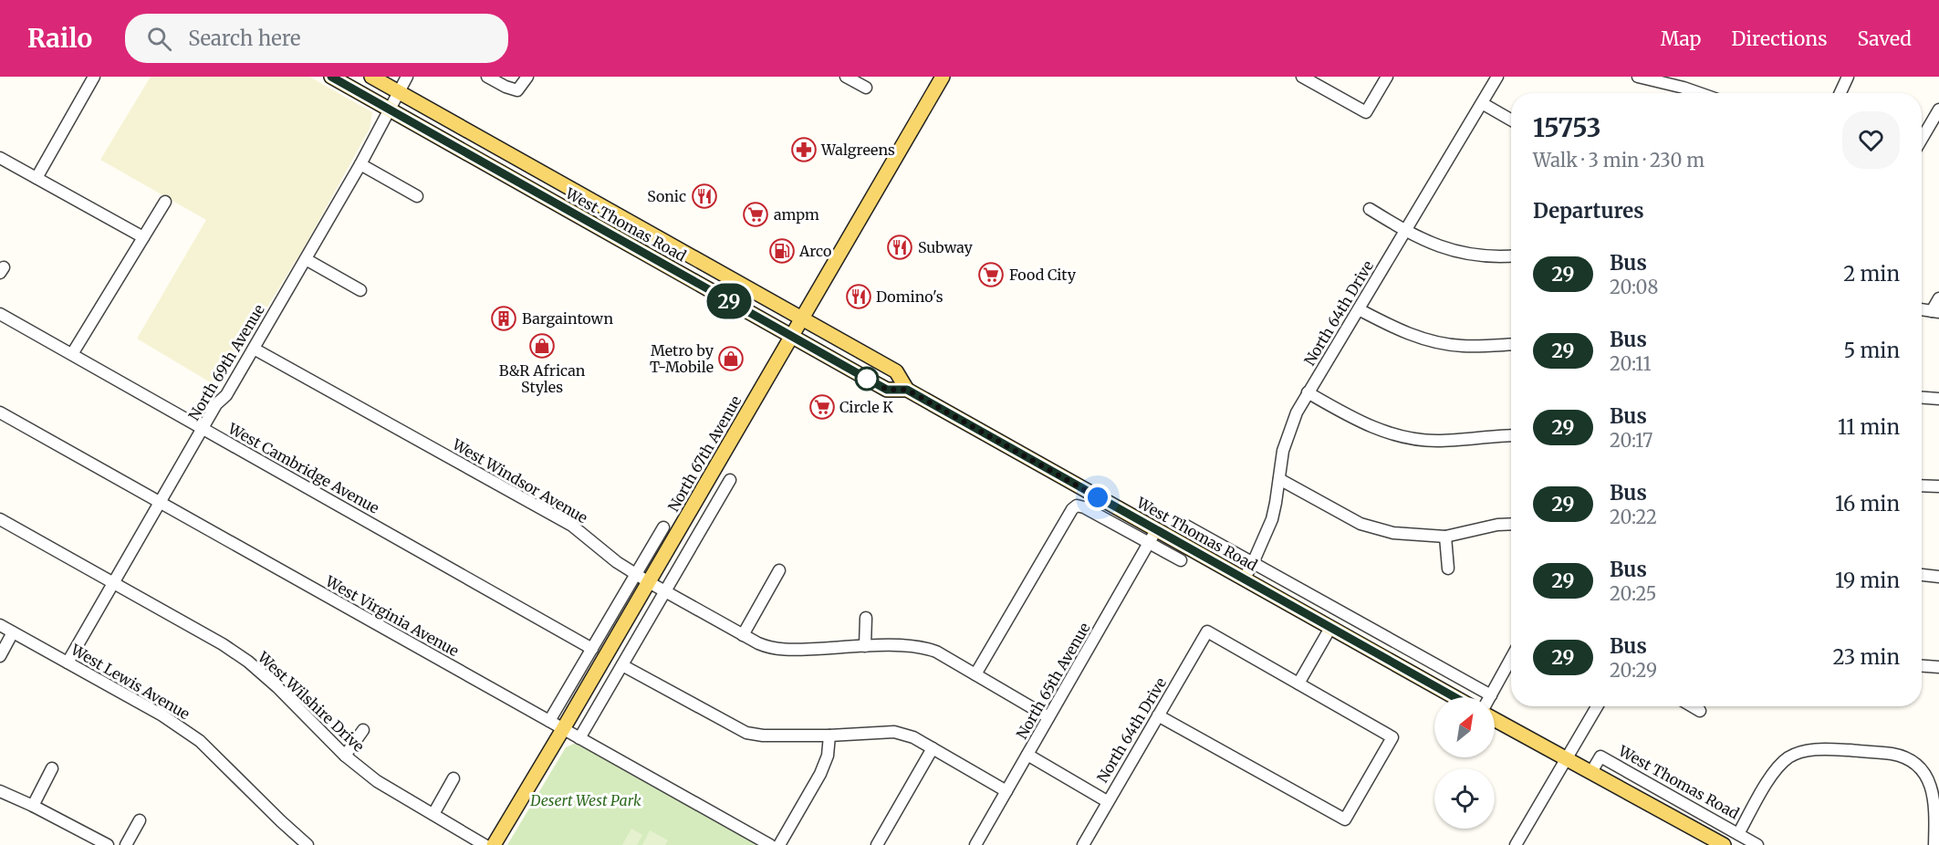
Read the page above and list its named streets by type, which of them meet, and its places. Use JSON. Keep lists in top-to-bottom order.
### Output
{
  "streets": {
    "main road": ["West Thomas Road", "North 67th Avenue"],
    "street": [
      "North 64th Drive",
      "North 69th Avenue",
      "West Cambridge Avenue",
      "West Windsor Avenue",
      "West Virginia Avenue",
      "North 65th Avenue",
      "West Lewis Avenue",
      "West Wilshire Drive"
    ]
  },
  "crossings": [
    ["West Thomas Road", "North 64th Drive"],
    ["West Thomas Road", "North 69th Avenue"],
    ["West Thomas Road", "North 67th Avenue"],
    ["West Thomas Road", "West Windsor Avenue"],
    ["West Thomas Road", "North 65th Avenue"],
    ["North 69th Avenue", "West Cambridge Avenue"],
    ["North 69th Avenue", "West Windsor Avenue"],
    ["North 69th Avenue", "West Virginia Avenue"],
    ["North 69th Avenue", "West Lewis Avenue"],
    ["North 69th Avenue", "West Wilshire Drive"],
    ["North 67th Avenue", "West Cambridge Avenue"],
    ["North 67th Avenue", "West Windsor Avenue"],
    ["North 67th Avenue", "West Virginia Avenue"],
    ["West Windsor Avenue", "North 65th Avenue"]
  ],
  "parks": ["Desert West Park"],
  "places": {
    "pharmacy": ["Walgreens"],
    "restaurant": ["Sonic", "Subway", "Domino's"],
    "supermarket": ["ampm", "Food City", "Circle K"],
    "fuel station": ["Arco"],
    "building": ["Bargaintown"],
    "shop": ["B&R African Styles", "Metro by T-Mobile"]
  },
  "lines": ["bus line 29"],
  "north": "top right",
  "page": {
    "header": "Railo",
    "search": "Search here",
    "nav": ["Map", "Directions", "Saved"],
    "on_map": "29",
    "heading": [
      ["15753", "Walk · 3 min · 230 m"],
      "Departures"
    ],
    "list": [
      {
        "mark": "29",
        "name": "Bus",
        "note": "20:08",
        "value": "2 min"
      },
      {
        "mark": "29",
        "name": "Bus",
        "note": "20:11",
        "value": "5 min"
      },
      {
        "mark": "29",
        "name": "Bus",
        "note": "20:17",
        "value": "11 min"
      },
      {
        "mark": "29",
        "name": "Bus",
        "note": "20:22",
        "value": "16 min"
      },
      {
        "mark": "29",
        "name": "Bus",
        "note": "20:25",
        "value": "19 min"
      },
      {
        "mark": "29",
        "name": "Bus",
        "note": "20:29",
        "value": "23 min"
      }
    ]
  }
}
